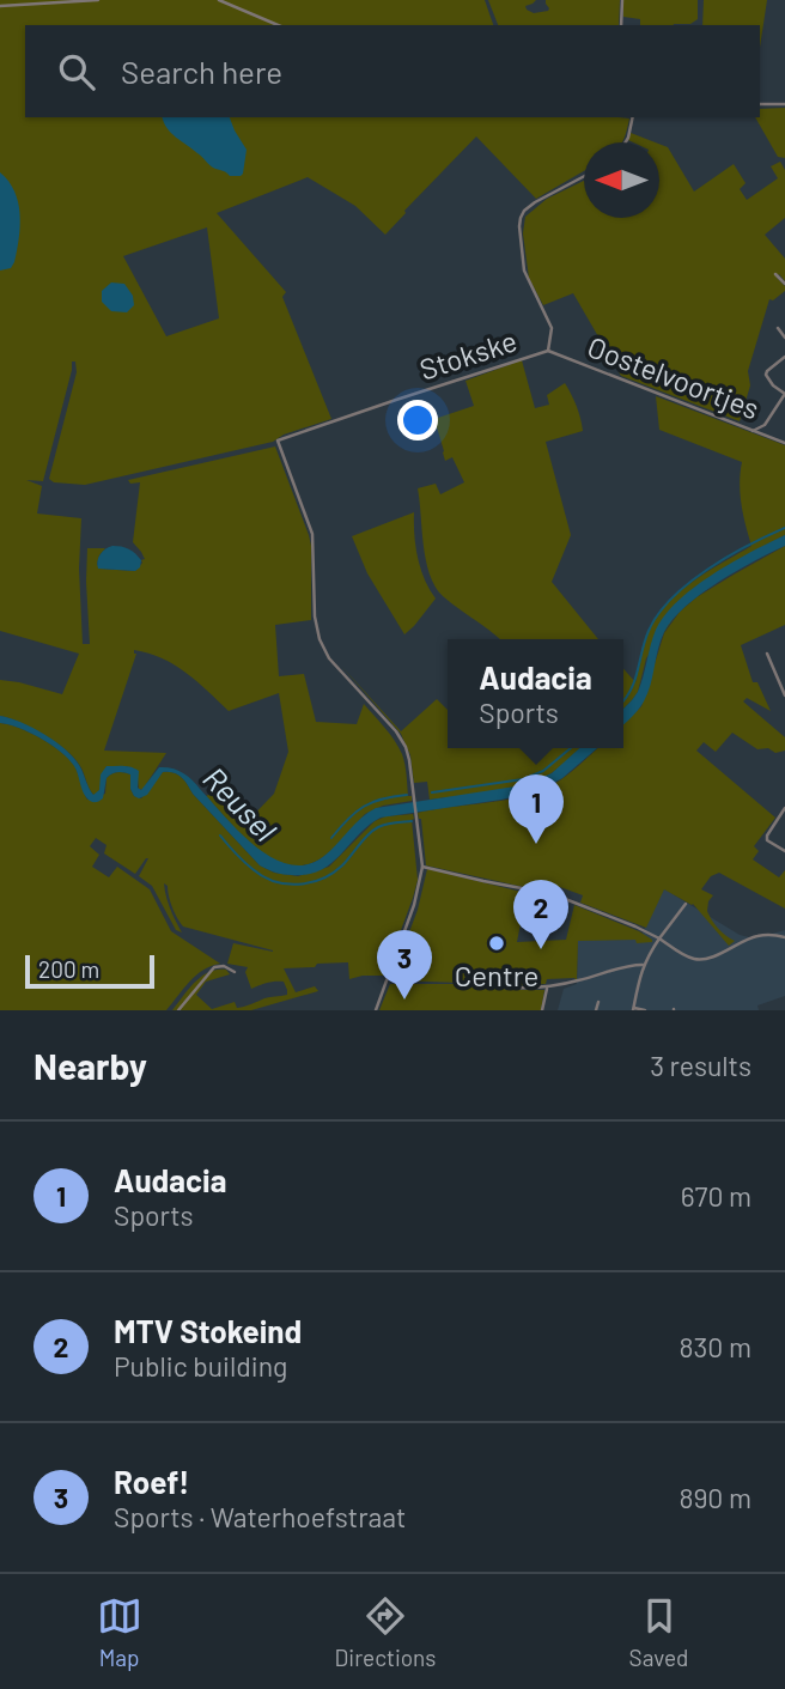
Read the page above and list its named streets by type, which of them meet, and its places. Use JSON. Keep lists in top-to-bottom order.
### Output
{
  "streets": {
    "street": ["Stokske", "Oostelvoortjes"]
  },
  "crossings": [
    ["Stokske", "Oostelvoortjes"]
  ],
  "water": ["Reusel"],
  "places": ["Centre"],
  "scale_bar": "200 m",
  "north": "left",
  "page": {
    "search": "Search here",
    "popup": ["Audacia", "Sports"],
    "pins": ["1", "2", "3"],
    "scale": "200 m",
    "heading": ["Nearby", "3 results"],
    "list": [
      {
        "mark": "1",
        "name": "Audacia",
        "note": "Sports",
        "value": "670 m"
      },
      {
        "mark": "2",
        "name": "MTV Stokeind",
        "note": "Public building",
        "value": "830 m"
      },
      {
        "mark": "3",
        "name": "Roef!",
        "note": "Sports · Waterhoefstraat",
        "value": "890 m"
      }
    ],
    "nav": ["Map", "Directions", "Saved"]
  }
}
